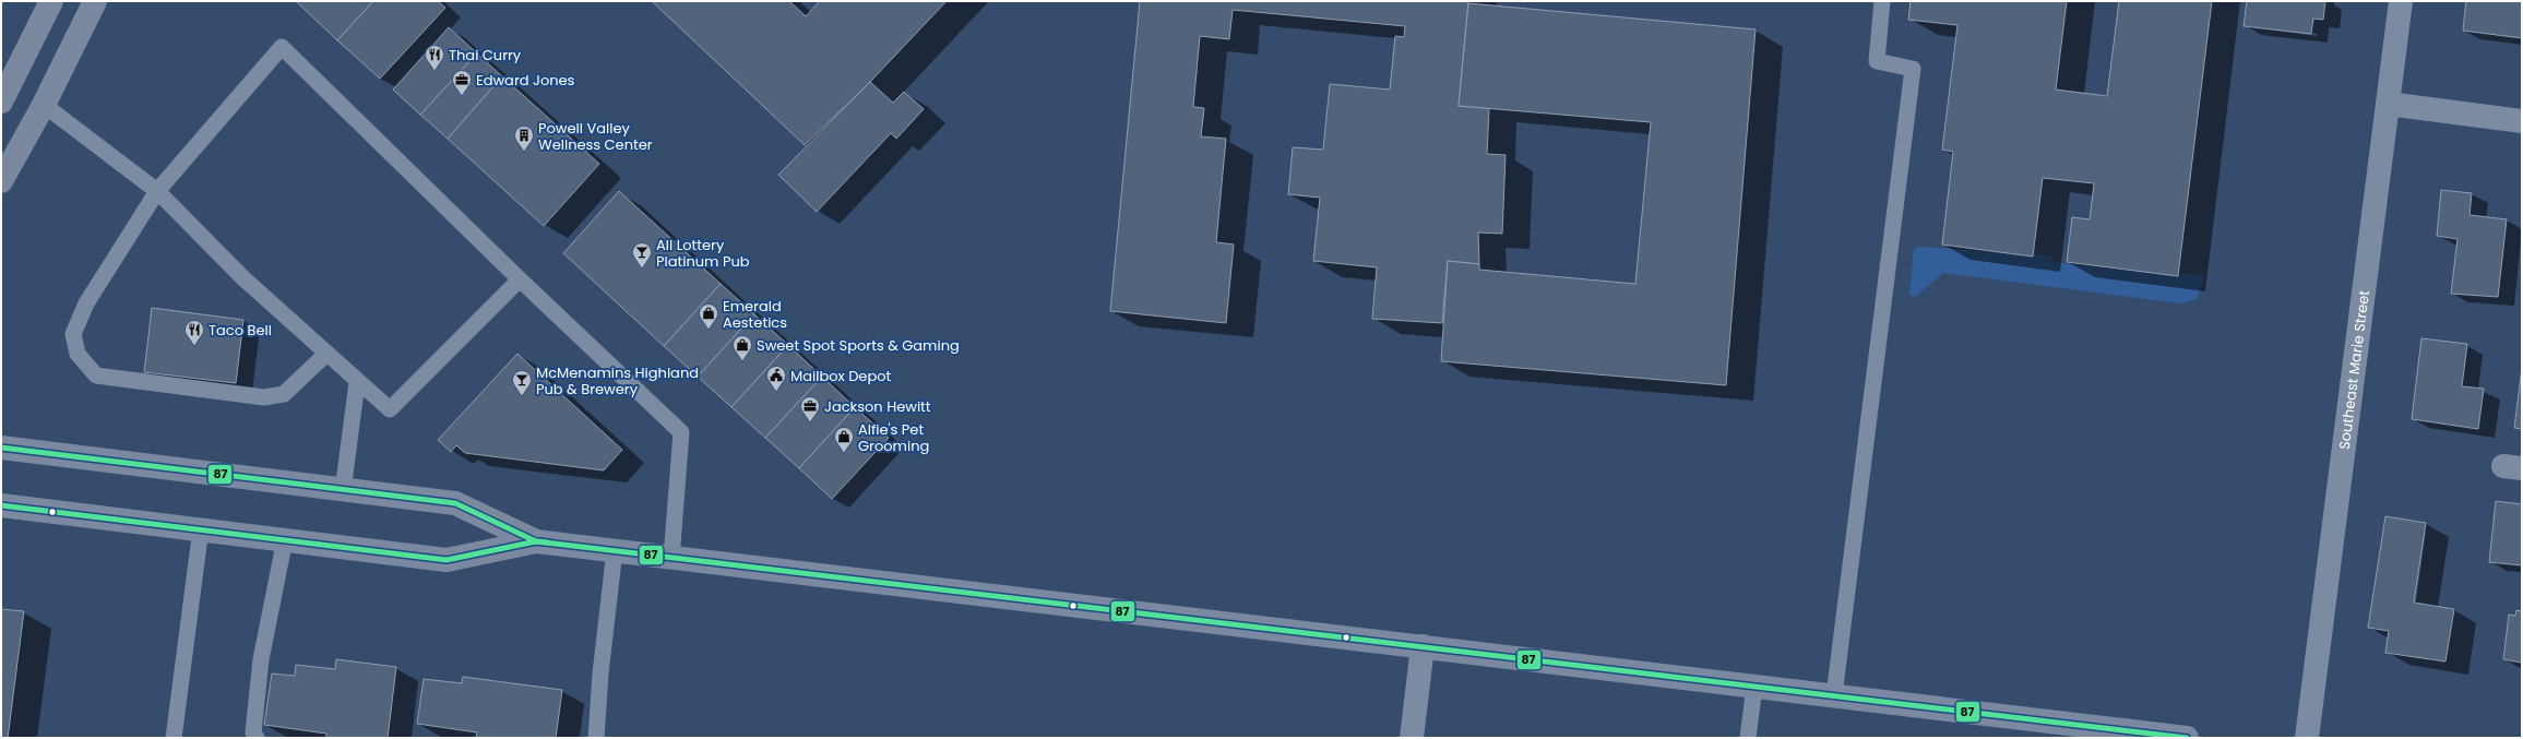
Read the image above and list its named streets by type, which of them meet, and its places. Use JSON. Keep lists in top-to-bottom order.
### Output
{
  "streets": {
    "street": ["Southeast Marie Street"]
  },
  "places": {
    "restaurant": ["Thai Curry", "Taco Bell"],
    "office": ["Edward Jones", "Jackson Hewitt"],
    "building": ["Powell Valley Wellness Center"],
    "bar": ["All Lottery Platinum Pub", "McMenamins Highland Pub & Brewery"],
    "shop": ["Emerald Aestetics", "Sweet Spot Sports & Gaming", "Alfie's Pet Grooming"],
    "public building": ["Mailbox Depot"]
  },
  "lines": ["transit line 87"]
}
